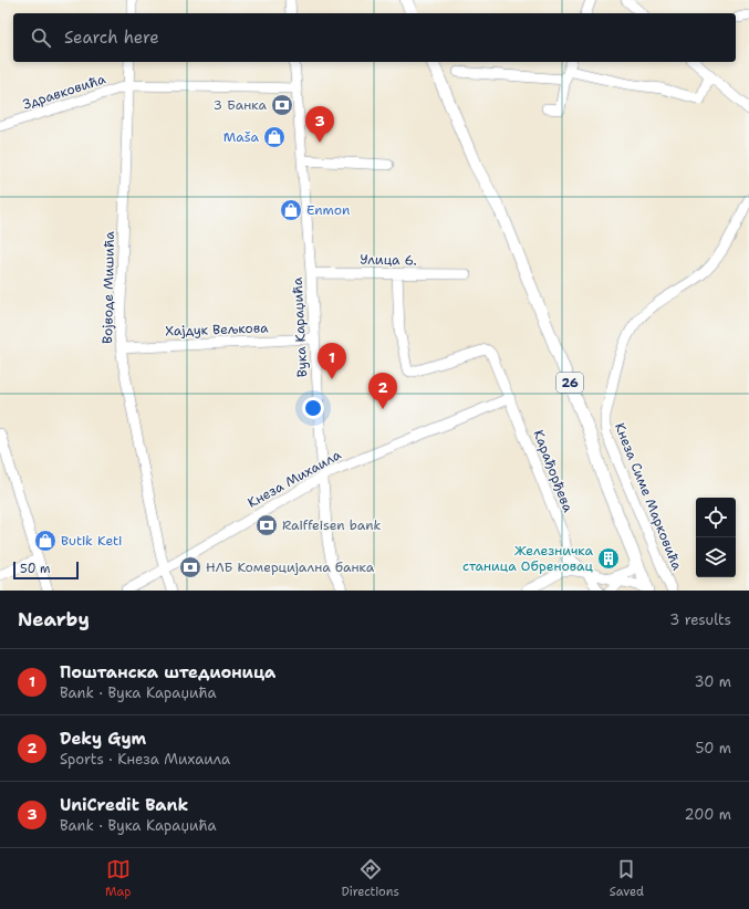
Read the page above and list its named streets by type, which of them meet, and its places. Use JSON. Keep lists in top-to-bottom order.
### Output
{
  "streets": {
    "main road": ["26"],
    "street": [
      "Здравковића",
      "Улица 6.",
      "Војводе Мишића",
      "Вука Караџића",
      "Хајдук Вељкова",
      "Карађорђева",
      "Кнеза Михаила",
      "Кнеза Симе Марковића"
    ]
  },
  "crossings": [
    ["Здравковића", "Војводе Мишића"],
    ["Здравковића", "Вука Караџића"],
    ["Улица 6.", "Вука Караџића"],
    ["Улица 6.", "Карађорђева"],
    ["Војводе Мишића", "Хајдук Вељкова"],
    ["Војводе Мишића", "Кнеза Михаила"],
    ["Вука Караџића", "Хајдук Вељкова"],
    ["Вука Караџића", "Кнеза Михаила"],
    ["Карађорђева", "Кнеза Михаила"]
  ],
  "places": {
    "bank": ["3 Банка", "Raiffeisen bank", "НЛБ Комерцијална банка"],
    "shop": ["Maša", "Enmon", "Butik Keti"],
    "building": ["Железничка станица Обреновац"]
  },
  "scale_bar": "50 m",
  "page": {
    "search": "Search here",
    "pins": ["3", "1", "2"],
    "scale": "50 m",
    "heading": ["Nearby", "3 results"],
    "list": [
      {
        "mark": "1",
        "name": "Поштанска штедионица",
        "note": "Bank · Вука Караџића",
        "value": "30 m"
      },
      {
        "mark": "2",
        "name": "Deky Gym",
        "note": "Sports · Кнеза Михаила",
        "value": "50 m"
      },
      {
        "mark": "3",
        "name": "UniCredit Bank",
        "note": "Bank · Вука Караџића",
        "value": "200 m"
      }
    ],
    "nav": ["Map", "Directions", "Saved"]
  }
}
